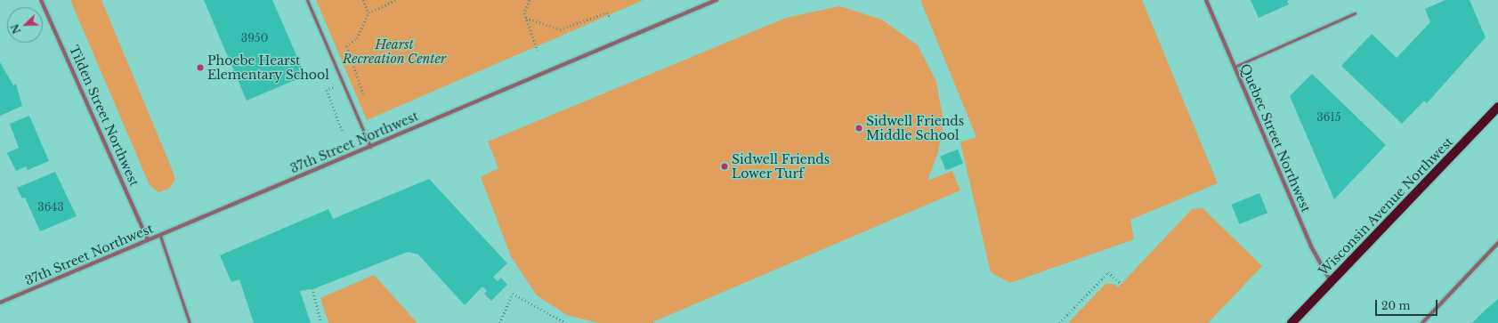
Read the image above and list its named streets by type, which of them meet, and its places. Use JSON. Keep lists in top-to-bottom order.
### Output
{
  "streets": {
    "main road": ["Wisconsin Avenue Northwest"],
    "street": ["Tilden Street Northwest", "Quebec Street Northwest", "37th Street Northwest"]
  },
  "crossings": [
    ["Tilden Street Northwest", "37th Street Northwest"],
    ["Quebec Street Northwest", "Wisconsin Avenue Northwest"]
  ],
  "parks": ["Hearst Recreation Center"],
  "places": ["Phoebe Hearst Elementary School", "Sidwell Friends Middle School", "Sidwell Friends Lower Turf"],
  "house_numbers": ["3950", "3615", "3643"],
  "scale_bar": "20 m",
  "north": "bottom left"
}
